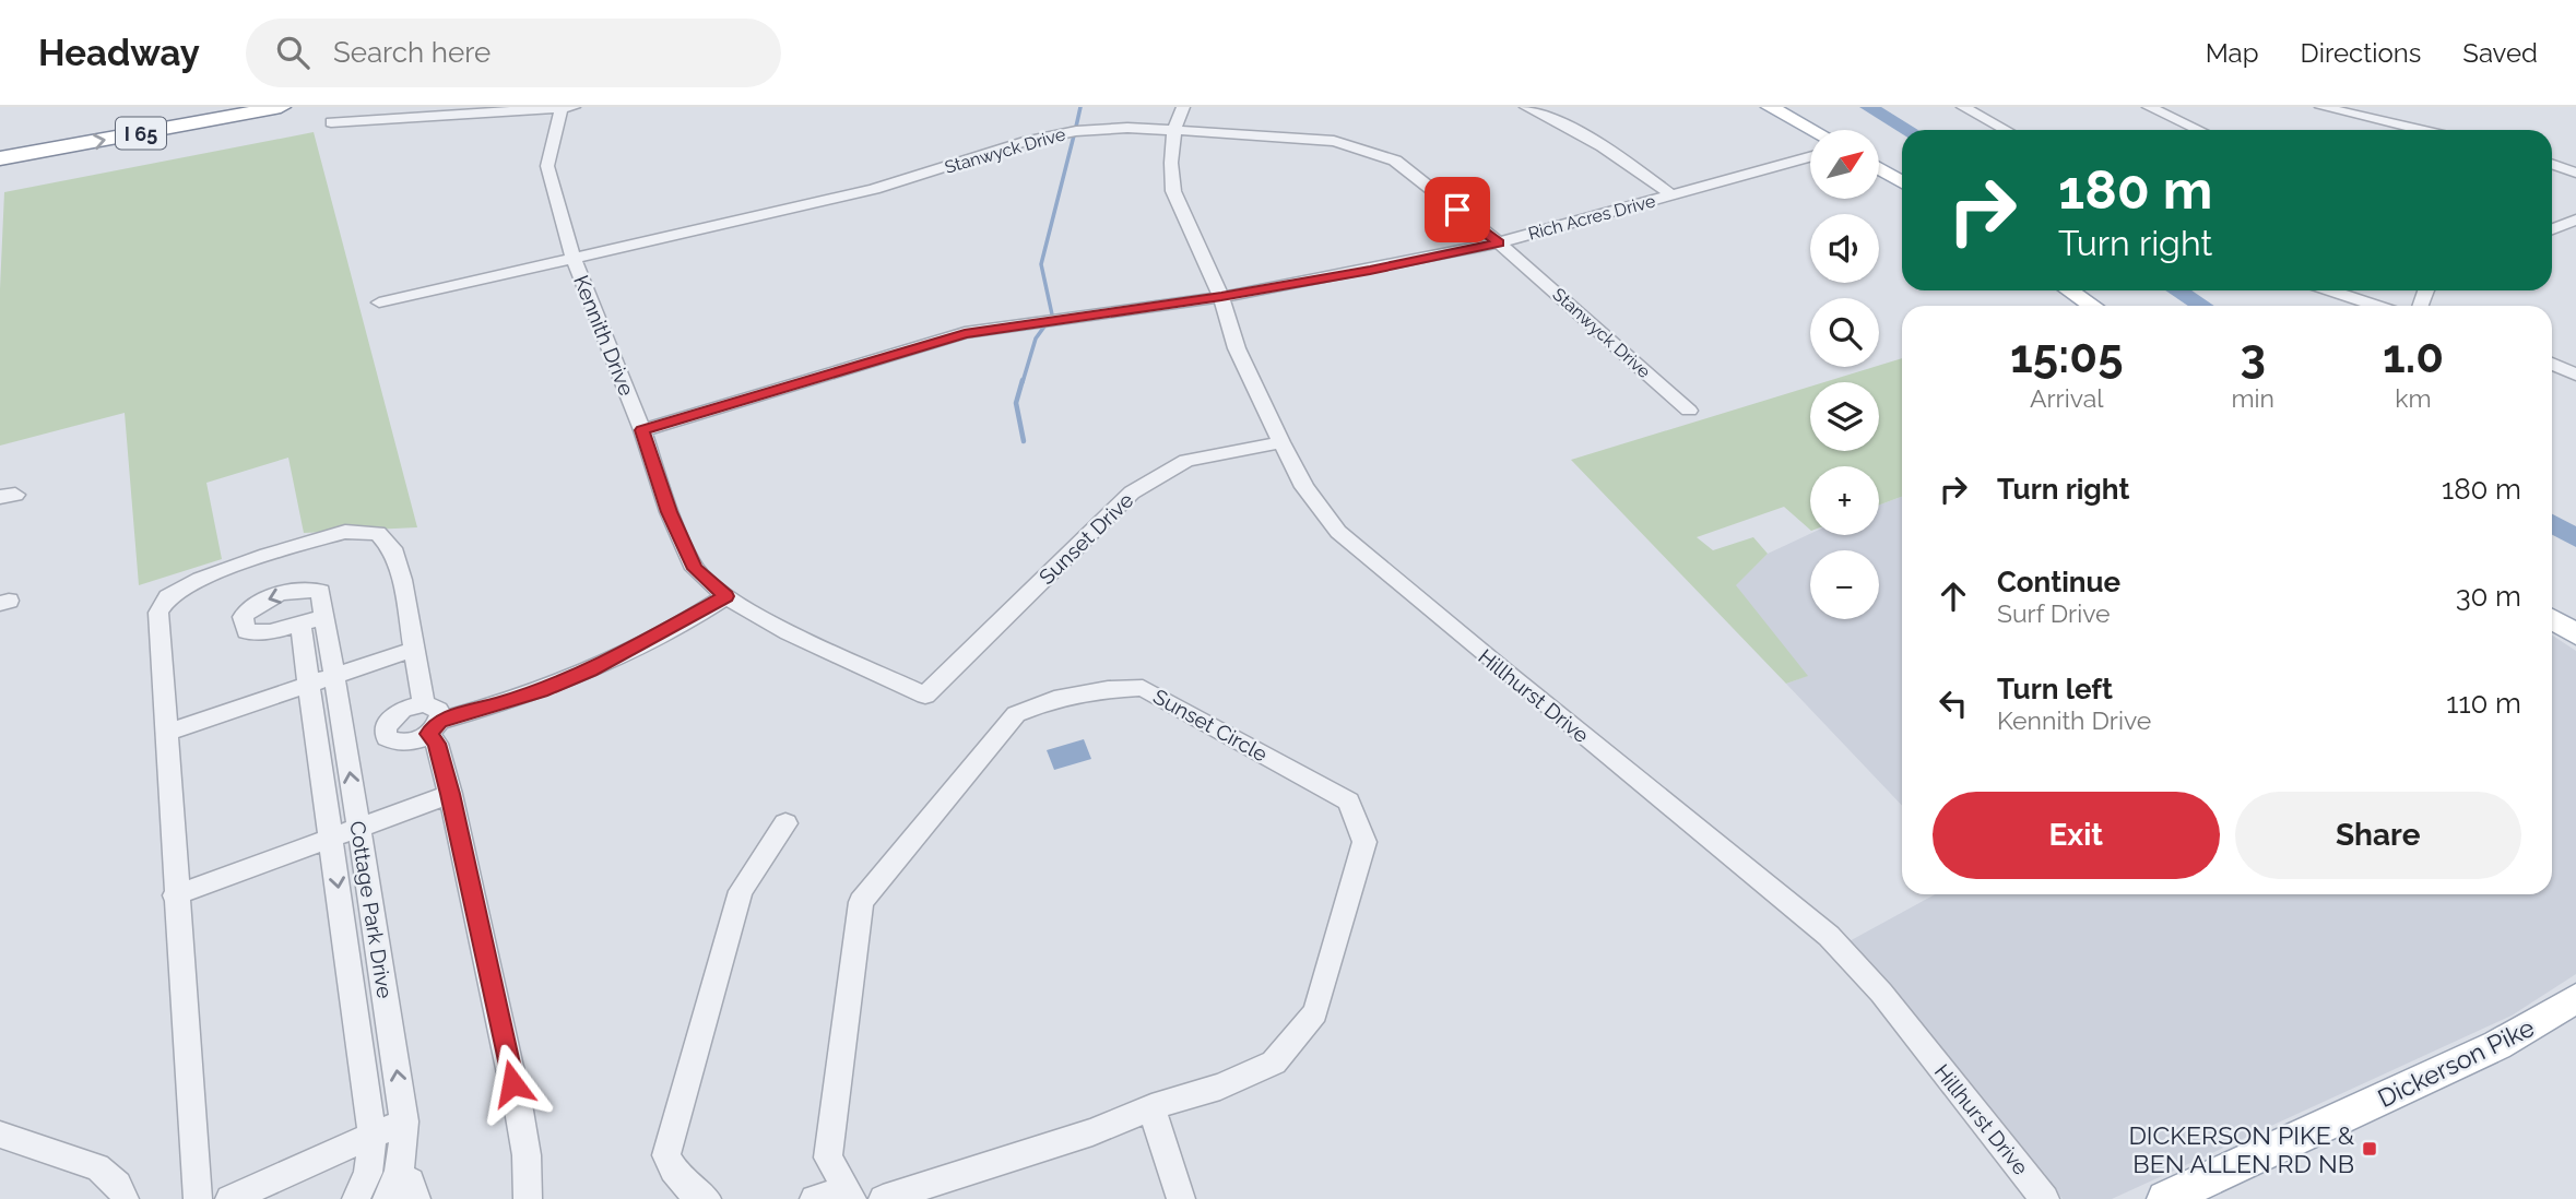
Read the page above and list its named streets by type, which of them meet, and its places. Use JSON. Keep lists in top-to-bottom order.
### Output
{
  "streets": {
    "highway": ["I 65"],
    "main road": ["Dickerson Pike"],
    "street": [
      "Stanwyck Drive",
      "Rich Acres Drive",
      "Kennith Drive",
      "Sunset Drive",
      "Hillhurst Drive",
      "Sunset Circle",
      "Cottage Park Drive"
    ]
  },
  "crossings": [
    ["Stanwyck Drive", "Rich Acres Drive"],
    ["Stanwyck Drive", "Kennith Drive"],
    ["Stanwyck Drive", "Hillhurst Drive"],
    ["Rich Acres Drive", "Kennith Drive"],
    ["Rich Acres Drive", "Hillhurst Drive"],
    ["Kennith Drive", "Sunset Drive"],
    ["Sunset Drive", "Hillhurst Drive"]
  ],
  "places": {
    "transit": ["DICKERSON PIKE & BEN ALLEN RD NB"]
  },
  "north": "top right",
  "page": {
    "header": "Headway",
    "search": "Search here",
    "nav": ["Map", "Directions", "Saved"],
    "map_buttons": ["+", "−"],
    "turn": ["180 m", "Turn right"],
    "eta": [
      "15:05",
      "Arrival",
      "3",
      "min",
      "1.0",
      "km"
    ],
    "list": [
      {
        "name": "Turn right",
        "value": "180 m"
      },
      {
        "name": "Continue",
        "note": "Surf Drive",
        "value": "30 m"
      },
      {
        "name": "Turn left",
        "note": "Kennith Drive",
        "value": "110 m"
      }
    ],
    "buttons": ["Exit", "Share"]
  }
}
